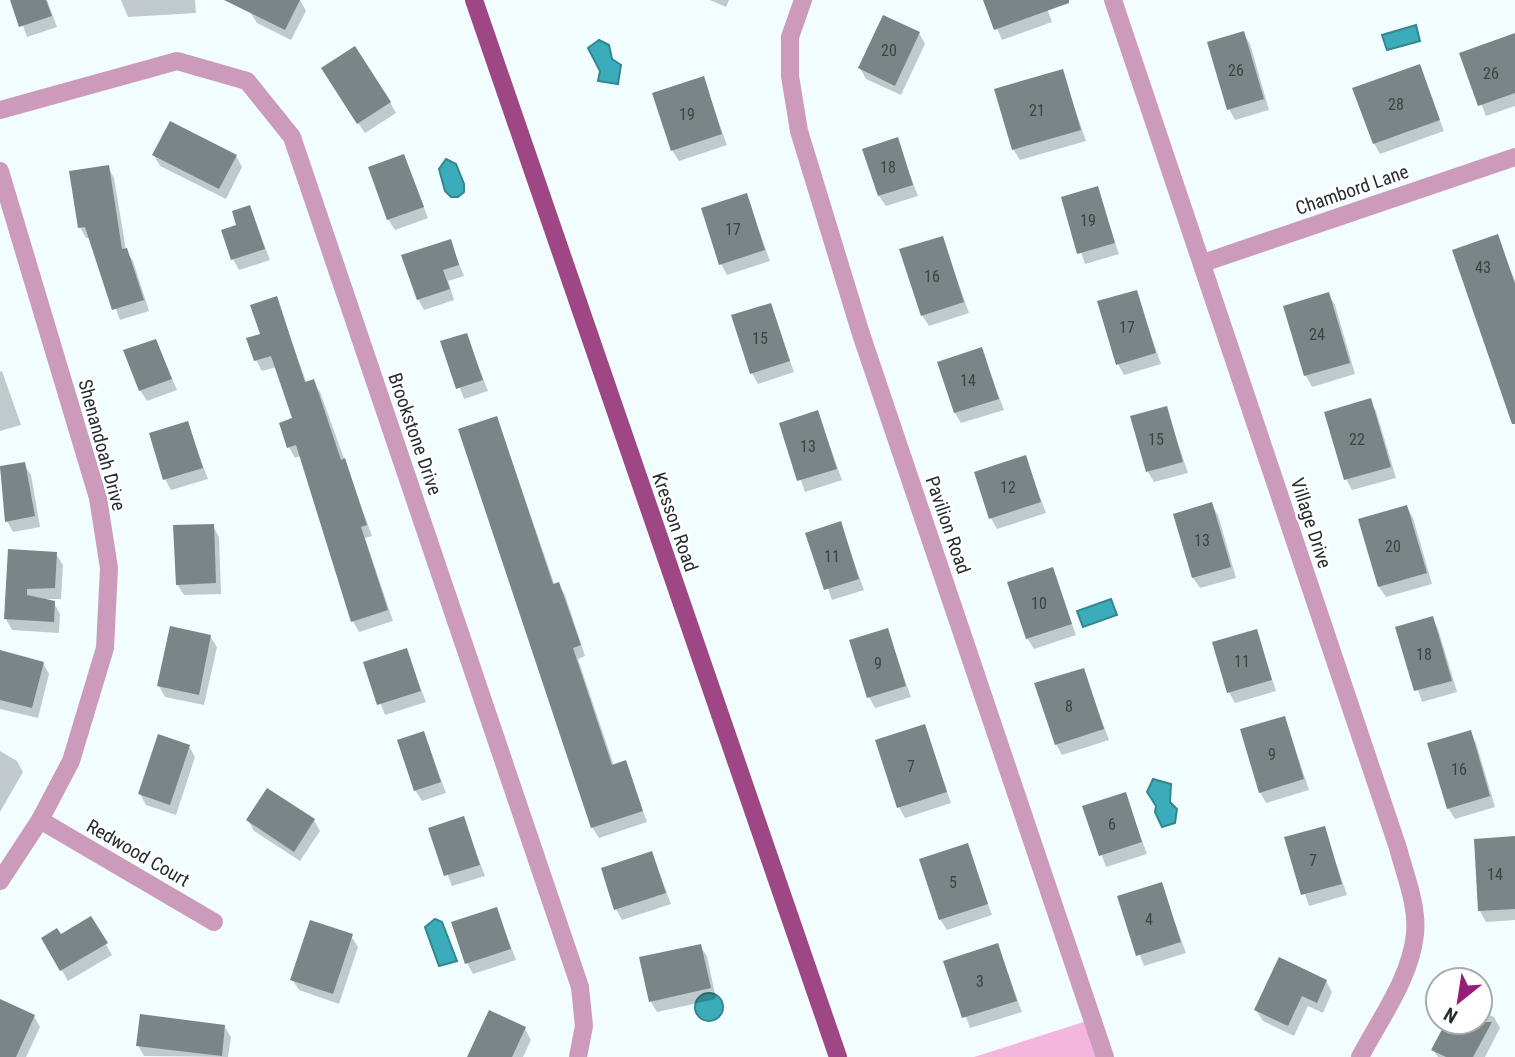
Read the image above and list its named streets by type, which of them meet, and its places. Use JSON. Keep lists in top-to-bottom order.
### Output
{
  "streets": {
    "main road": ["Kresson Road"],
    "street": [
      "Chambord Lane",
      "Brookstone Drive",
      "Shenandoah Drive",
      "Village Drive",
      "Pavilion Road",
      "Redwood Court"
    ]
  },
  "crossings": [
    ["Chambord Lane", "Village Drive"],
    ["Shenandoah Drive", "Redwood Court"]
  ],
  "house_numbers": [
    "20",
    "26",
    "26",
    "28",
    "21",
    "19",
    "18",
    "19",
    "17",
    "43",
    "16",
    "17",
    "24",
    "15",
    "14",
    "15",
    "22",
    "13",
    "12",
    "13",
    "20",
    "11",
    "10",
    "18",
    "11",
    "9",
    "8",
    "9",
    "7",
    "16",
    "6",
    "7",
    "14",
    "5",
    "4",
    "3"
  ],
  "north": "bottom left"
}
